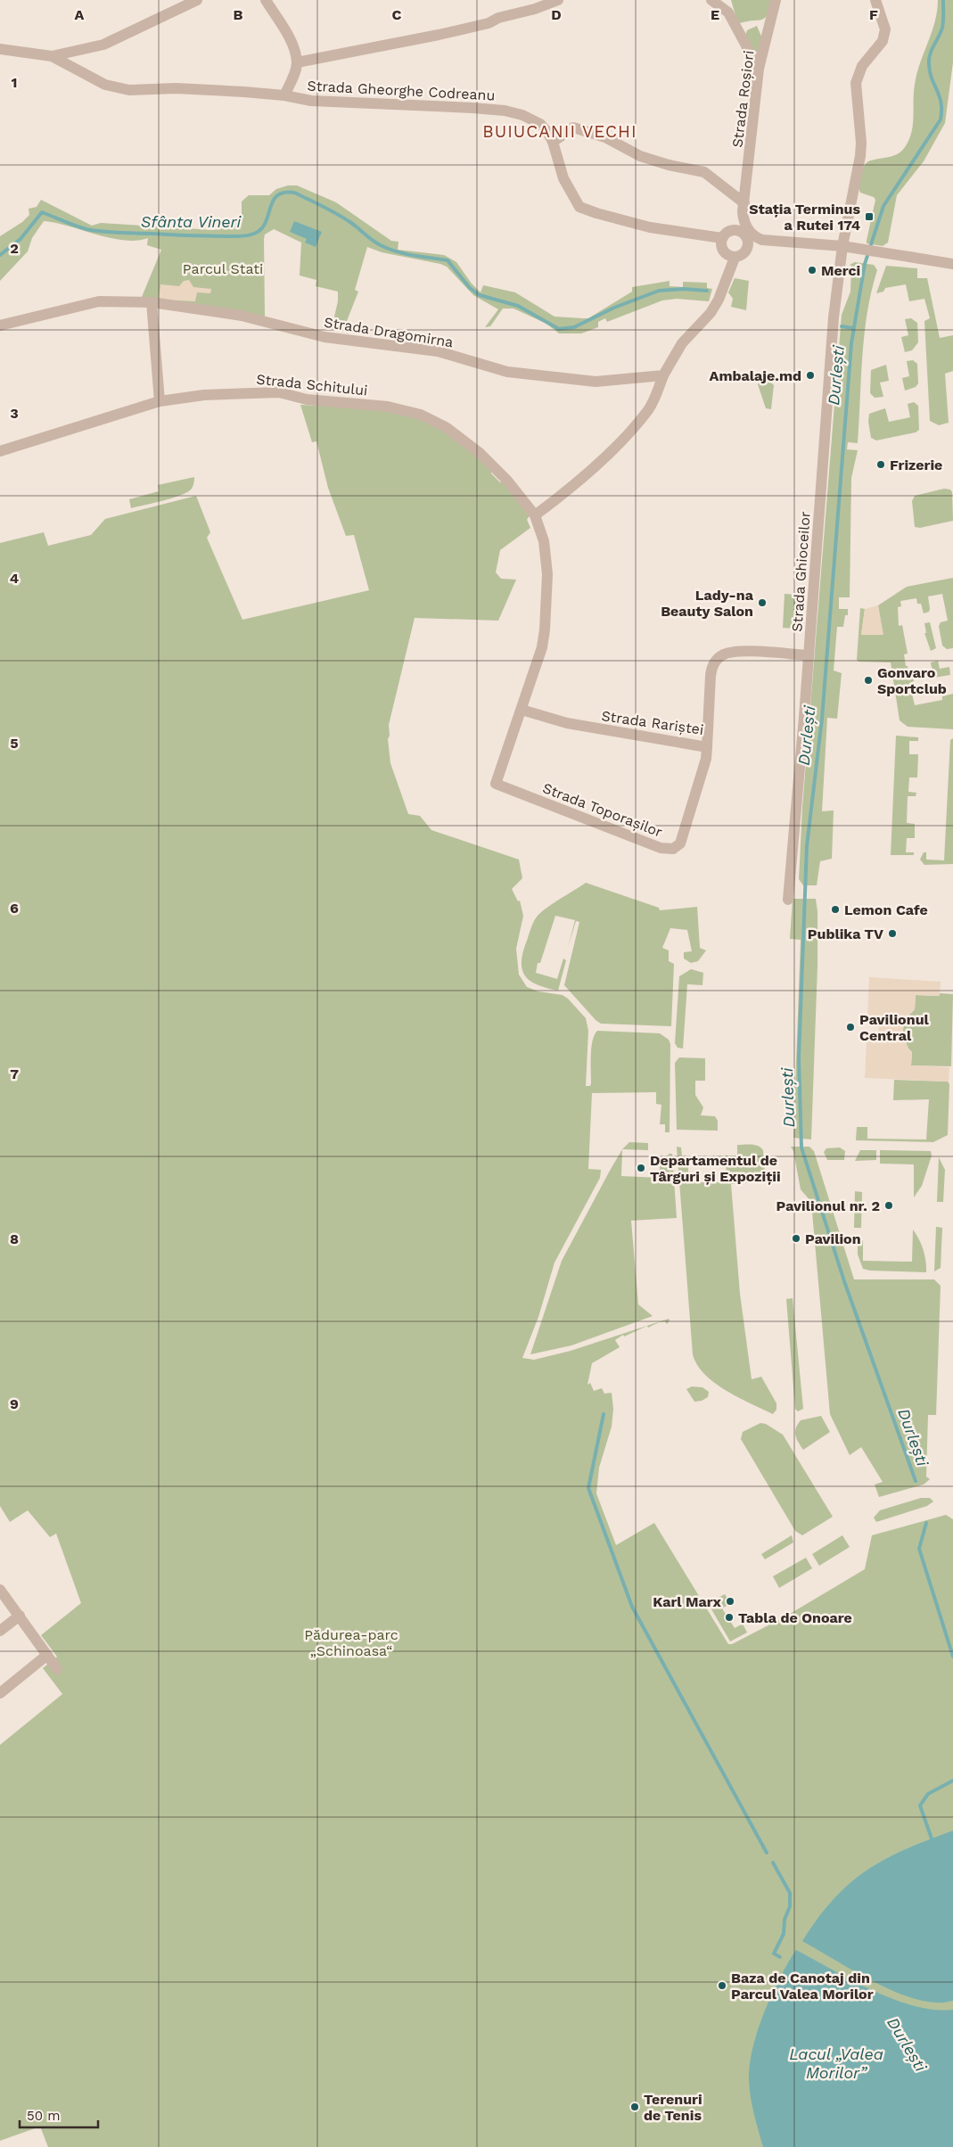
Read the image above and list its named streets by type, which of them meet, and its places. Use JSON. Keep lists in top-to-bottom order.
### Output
{
  "streets": {
    "street": [
      "Strada Gheorghe Codreanu",
      "Strada Roșiori",
      "Strada Dragomirna",
      "Strada Schitului",
      "Strada Ghioceilor",
      "Strada Rariștei",
      "Strada Toporașilor"
    ]
  },
  "crossings": [
    ["Strada Gheorghe Codreanu", "Strada Roșiori"],
    ["Strada Ghioceilor", "Strada Rariștei"],
    ["Strada Rariștei", "Strada Toporașilor"]
  ],
  "districts": ["BUIUCANII VECHI"],
  "water": ["Sfânta Vineri", "Durlești", "Lacul „Valea Morilor”"],
  "parks": ["Parcul Stati", "Pădurea-parc „Schinoasa“"],
  "places": {
    "transit": ["Stația Terminus a Rutei 174"],
    "other": [
      "Merci",
      "Ambalaje.md",
      "Frizerie",
      "Lady-na Beauty Salon",
      "Gonvaro Sportclub",
      "Lemon Cafe",
      "Publika TV",
      "Pavilionul Central",
      "Departamentul de Târguri și Expoziții",
      "Pavilionul nr. 2",
      "Pavilion",
      "Karl Marx",
      "Tabla de Onoare",
      "Baza de Canotaj din Parcul Valea Morilor",
      "Terenuri de Tenis"
    ]
  },
  "scale_bar": "50 m",
  "grid": {
    "columns": [
      "A",
      "B",
      "C",
      "D",
      "E",
      "F"
    ],
    "rows": [
      "1",
      "2",
      "3",
      "4",
      "5",
      "6",
      "7",
      "8",
      "9"
    ]
  }
}
